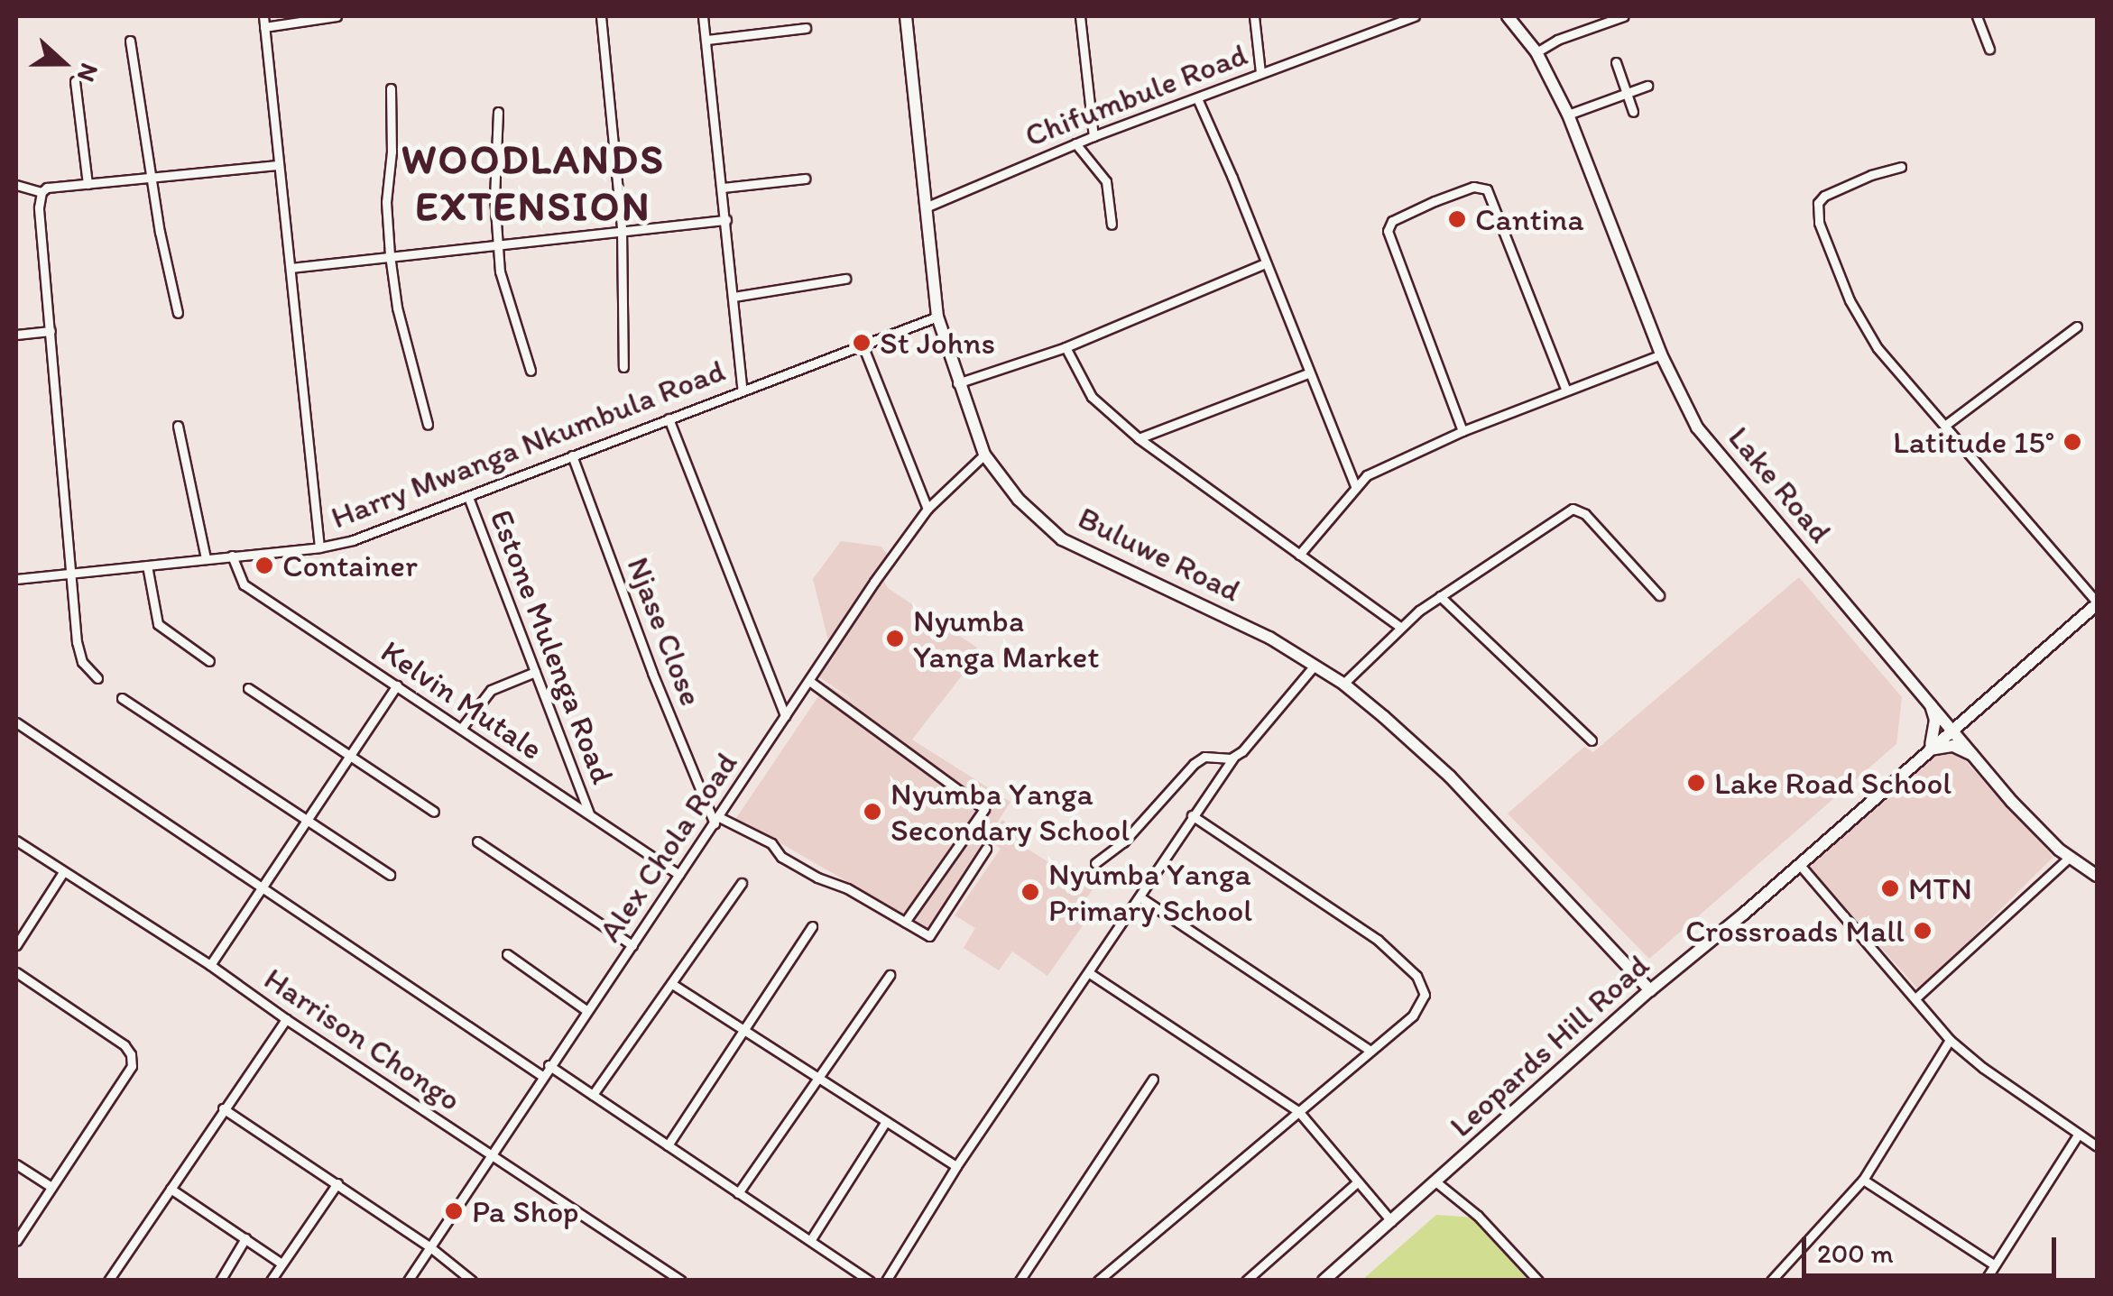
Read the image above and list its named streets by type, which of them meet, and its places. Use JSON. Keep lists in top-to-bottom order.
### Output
{
  "streets": {
    "main road": ["Lake Road", "Buluwe Road", "Leopards Hill Road"],
    "street": [
      "Chifumbule Road",
      "Harry Mwanga Nkumbula Road",
      "Njase Close",
      "Estone Mulenga Road",
      "Kelvin Mutale",
      "Alex Chola Road",
      "Harrison Chongo"
    ]
  },
  "crossings": [
    ["Chifumbule Road", "Buluwe Road"],
    ["Harry Mwanga Nkumbula Road", "Buluwe Road"],
    ["Harry Mwanga Nkumbula Road", "Njase Close"],
    ["Harry Mwanga Nkumbula Road", "Estone Mulenga Road"],
    ["Harry Mwanga Nkumbula Road", "Kelvin Mutale"],
    ["Lake Road", "Leopards Hill Road"],
    ["Buluwe Road", "Alex Chola Road"],
    ["Buluwe Road", "Leopards Hill Road"],
    ["Njase Close", "Alex Chola Road"],
    ["Estone Mulenga Road", "Kelvin Mutale"],
    ["Kelvin Mutale", "Alex Chola Road"],
    ["Alex Chola Road", "Harrison Chongo"]
  ],
  "districts": ["WOODLANDS EXTENSION"],
  "places": [
    "Cantina",
    "St Johns",
    "Latitude 15°",
    "Container",
    "Nyumba Yanga Market",
    "Lake Road School",
    "Nyumba Yanga Secondary School",
    "MTN",
    "Nyumba Yanga Primary School",
    "Crossroads Mall",
    "Pa Shop"
  ],
  "scale_bar": "200 m",
  "north": "right"
}
